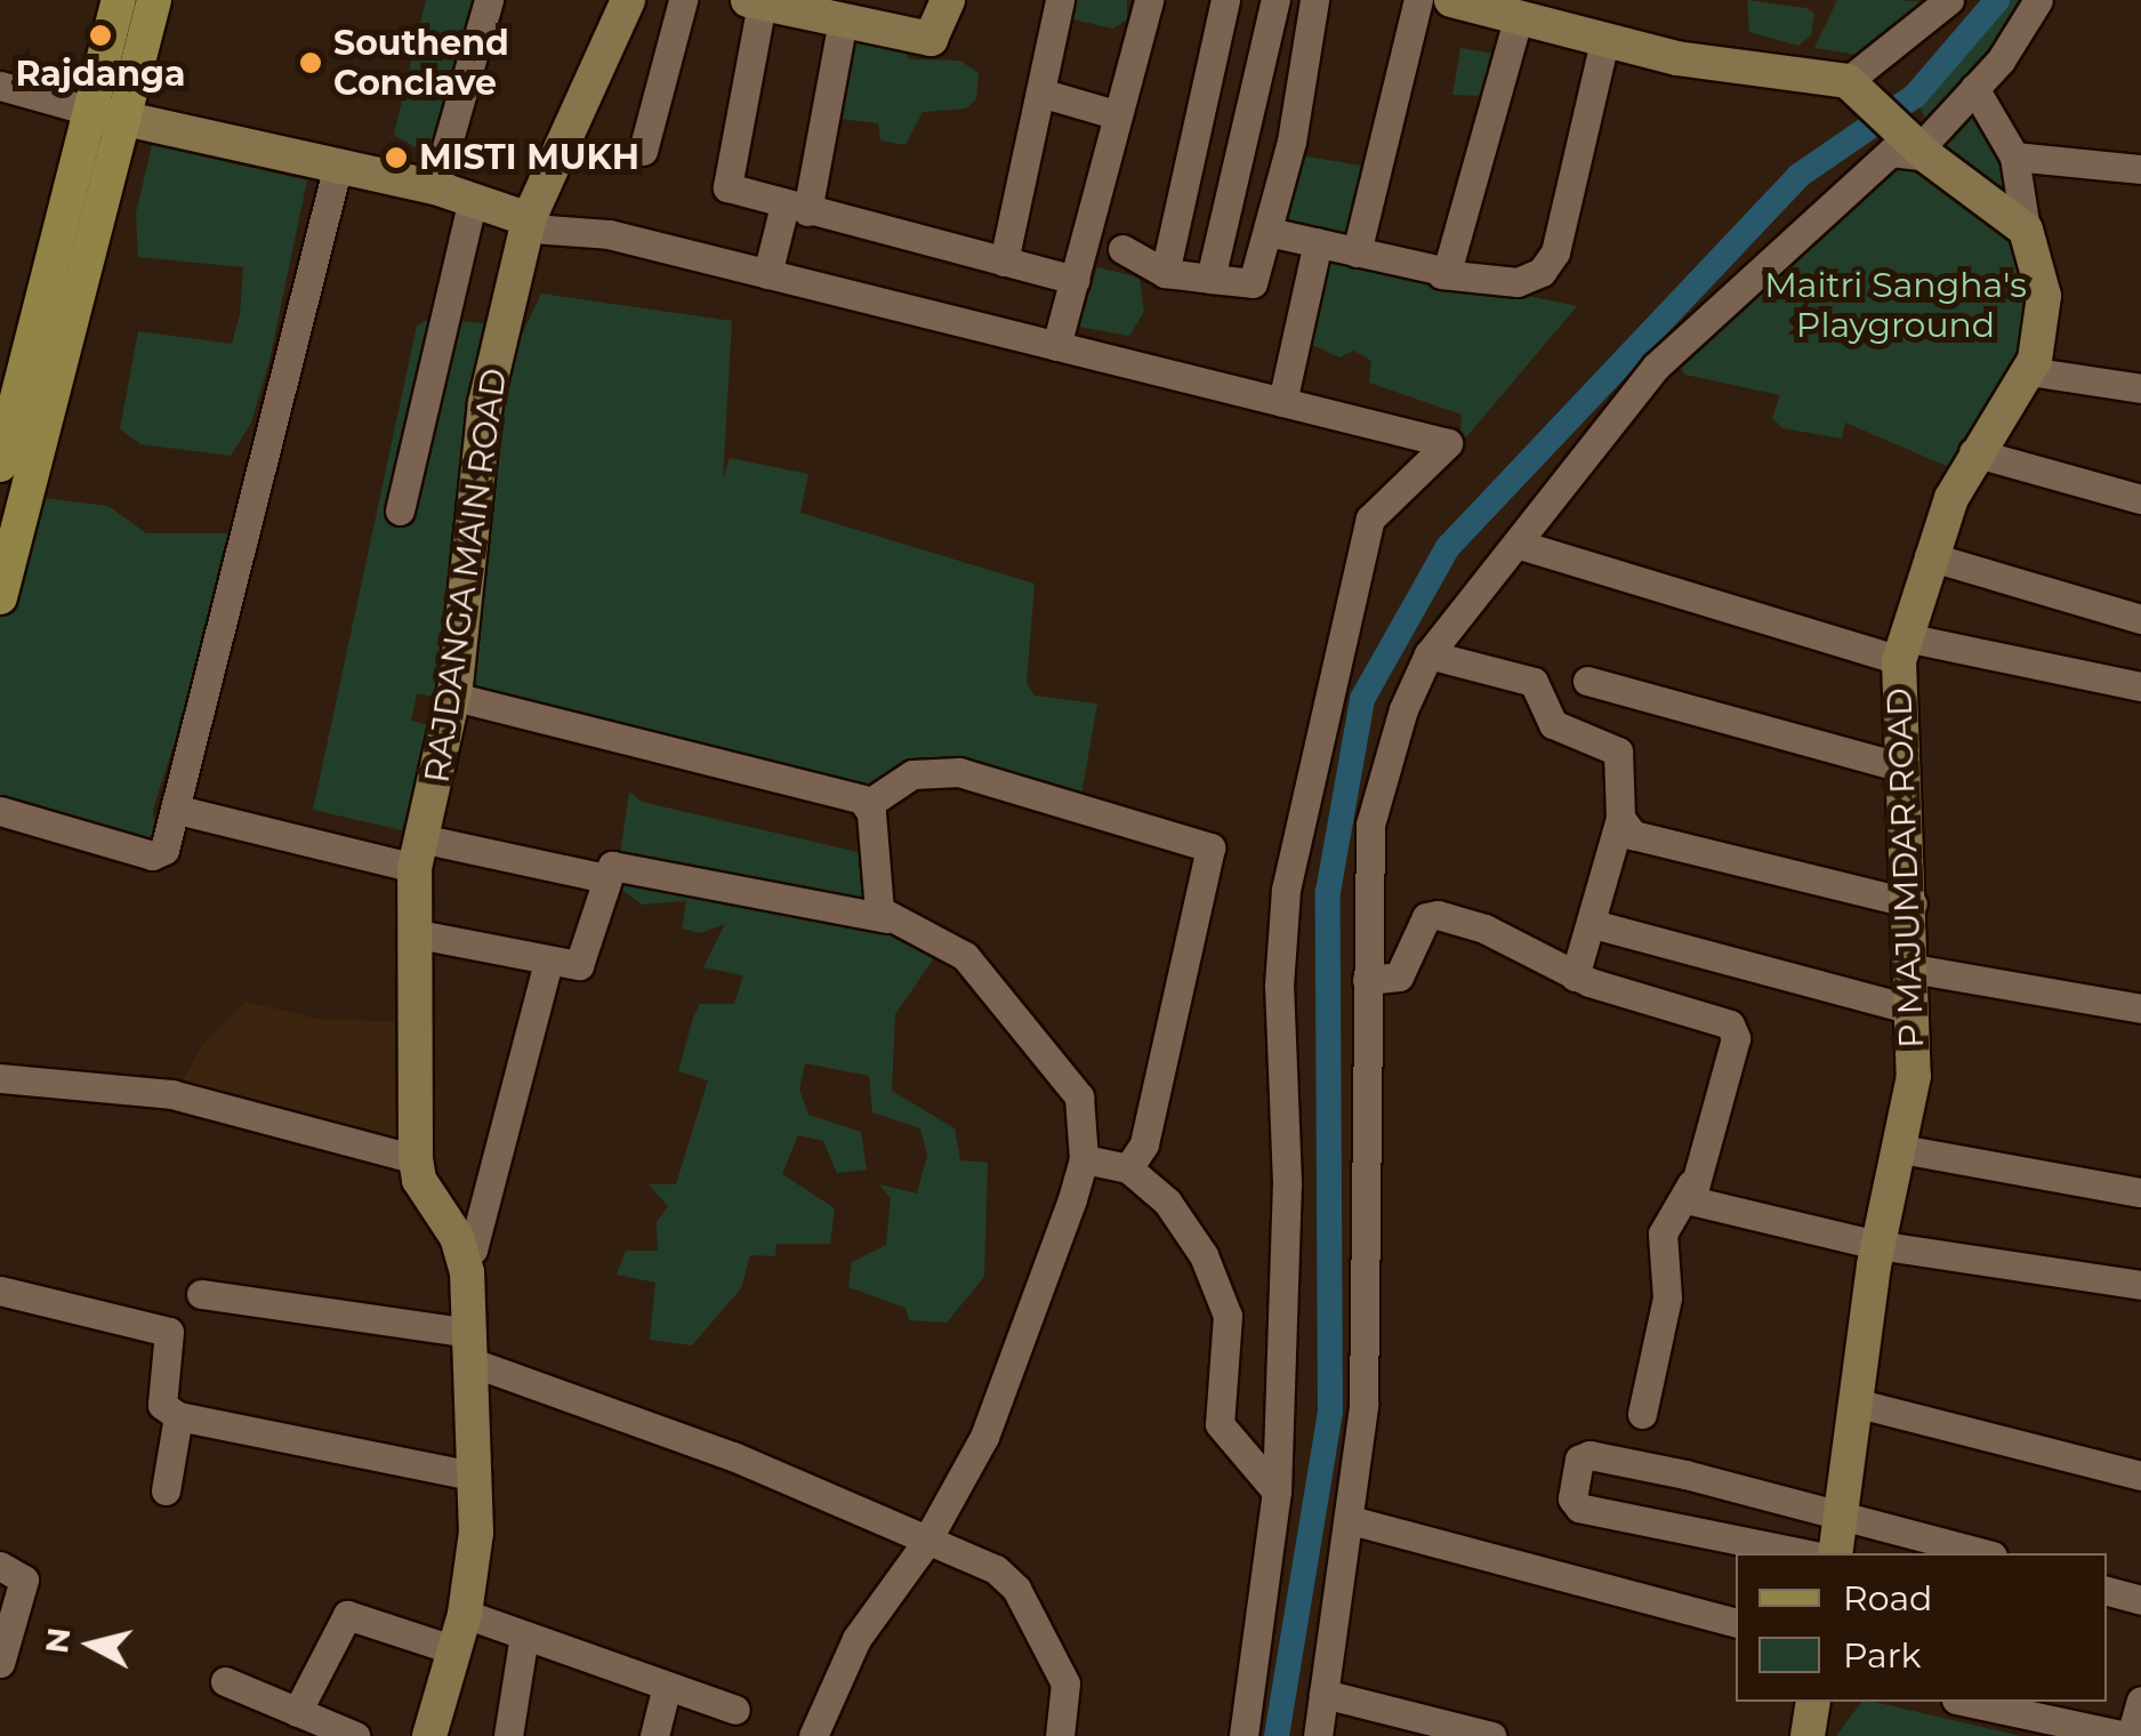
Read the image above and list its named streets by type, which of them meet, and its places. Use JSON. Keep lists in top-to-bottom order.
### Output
{
  "streets": {
    "street": ["RAJDANGA MAIN ROAD", "P MAJUMDAR ROAD"]
  },
  "parks": ["Maitri Sangha's Playground"],
  "places": ["Rajdanga", "Southend Conclave", "MISTI MUKH"],
  "legend": ["Road", "Park"],
  "north": "left"
}
